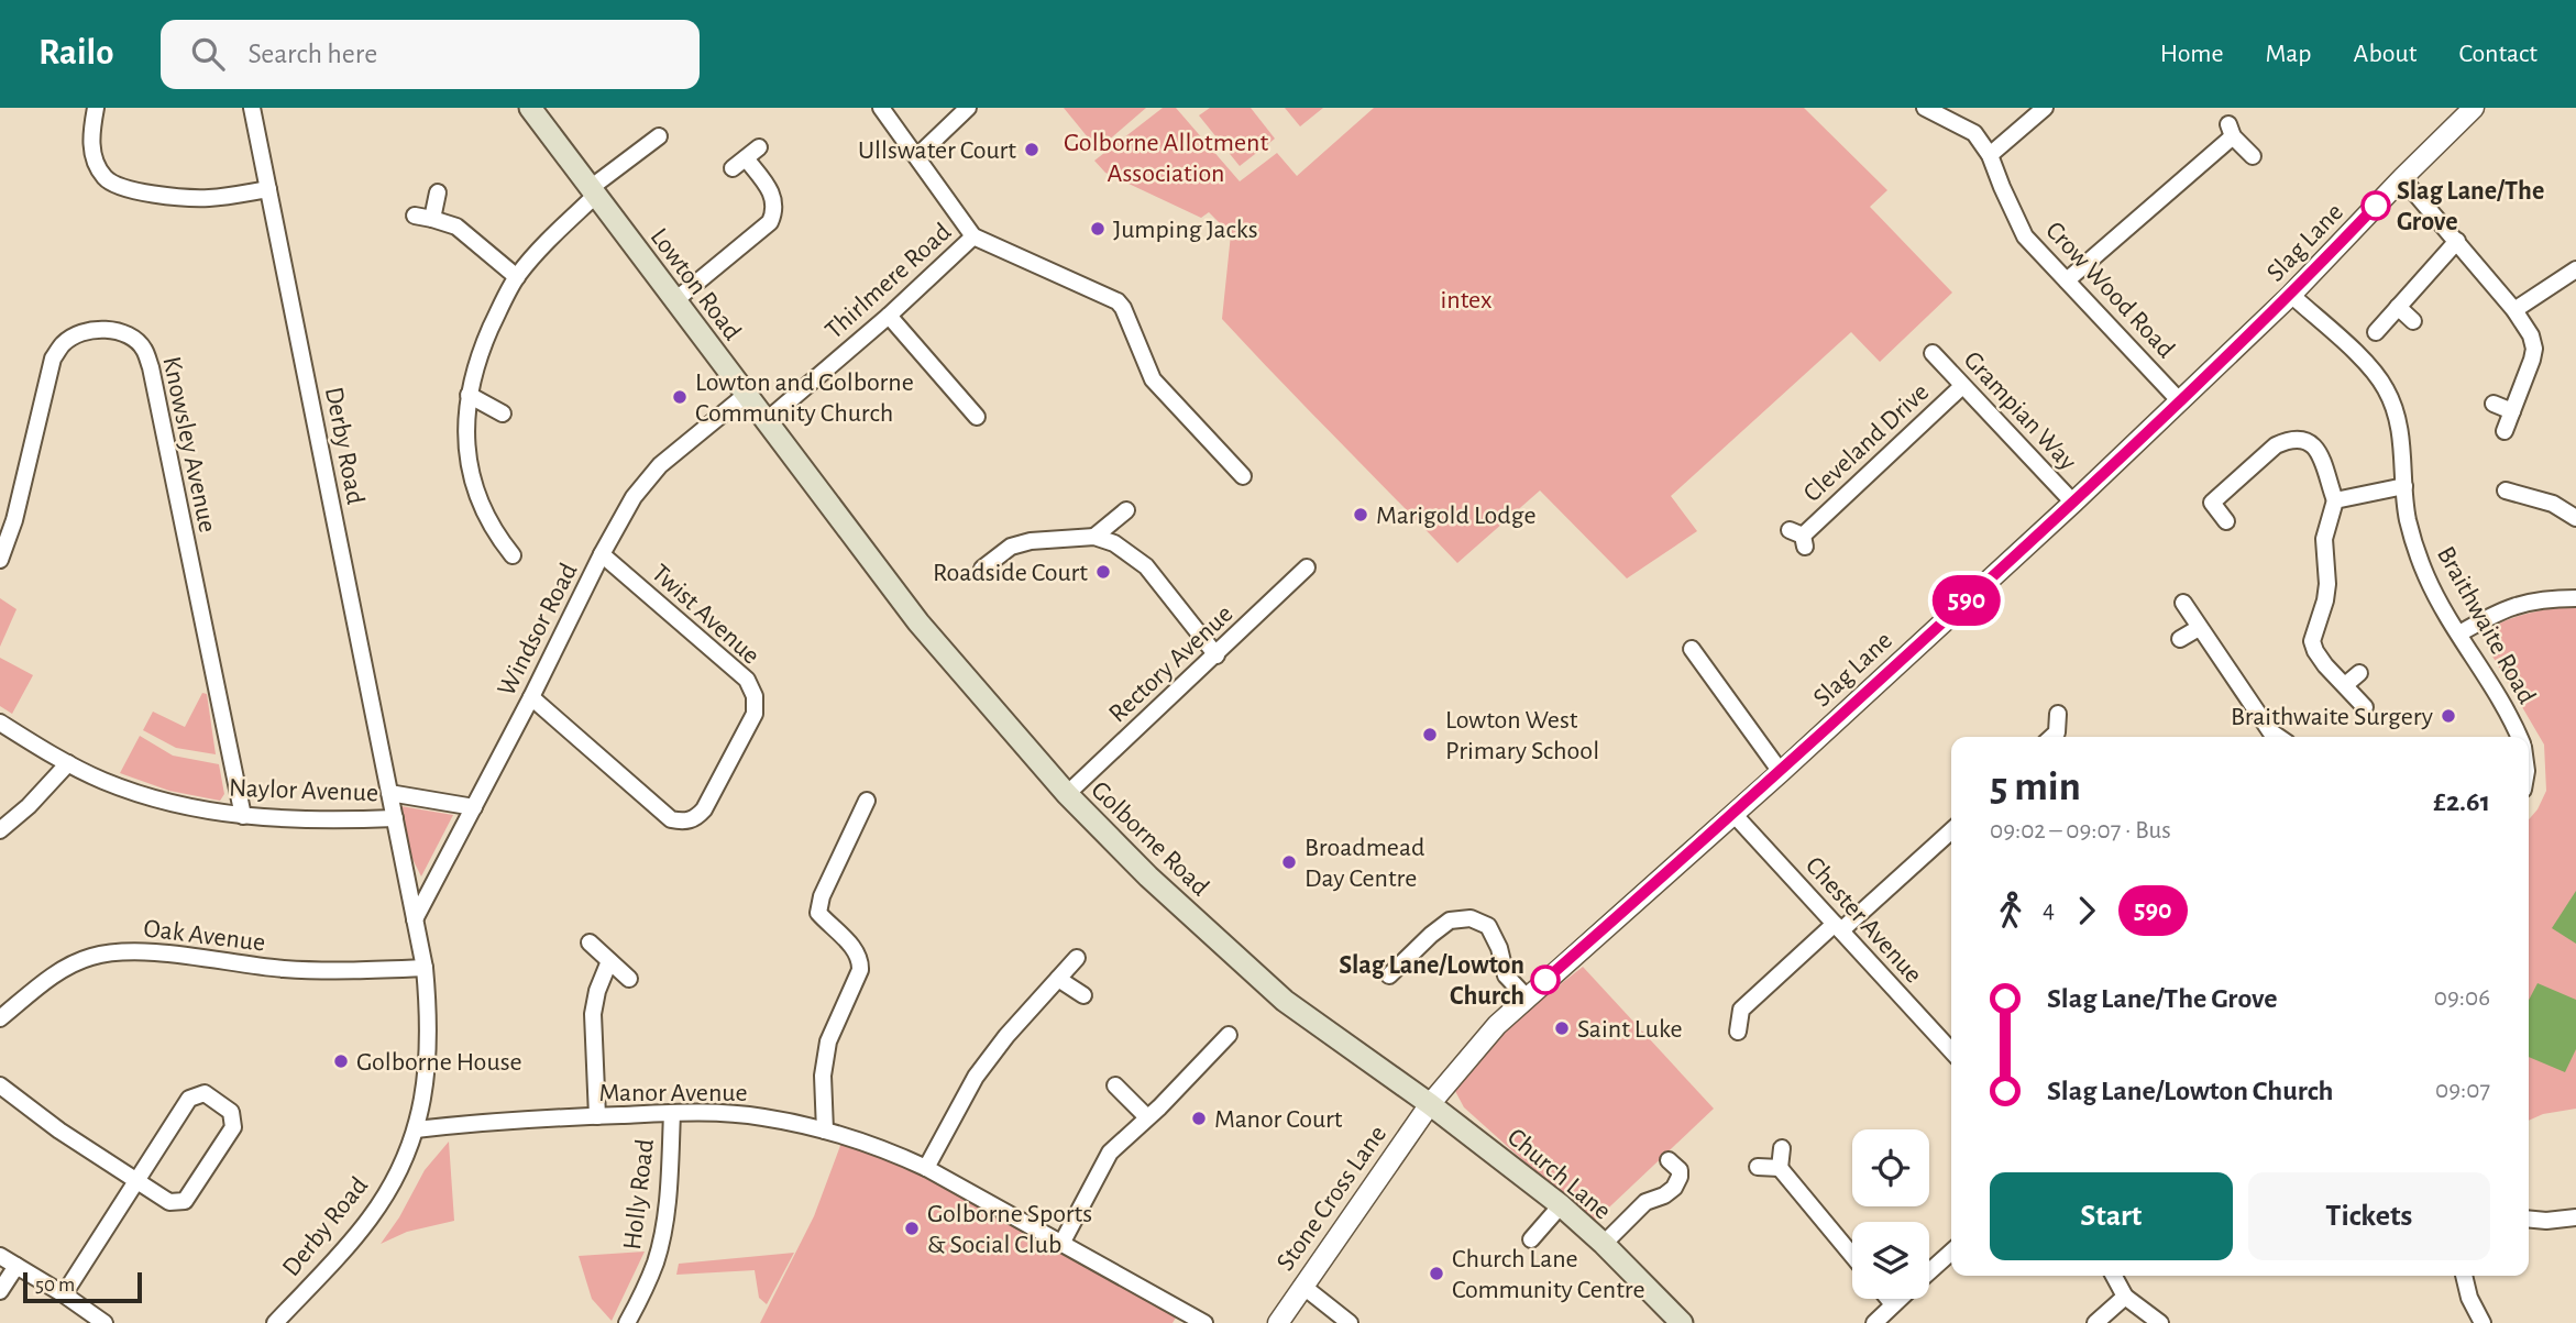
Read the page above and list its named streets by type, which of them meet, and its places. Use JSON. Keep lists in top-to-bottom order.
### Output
{
  "streets": {
    "main road": ["Lowton Road", "Golborne Road", "Church Lane"],
    "street": [
      "Slag Lane",
      "Thirlmere Road",
      "Crow Wood Road",
      "Grampian Way",
      "Cleveland Drive",
      "Knowsley Avenue",
      "Derby Road",
      "Twist Avenue",
      "Braithwaite Road",
      "Windsor Road",
      "Rectory Avenue",
      "Naylor Avenue",
      "Chester Avenue",
      "Oak Avenue",
      "Manor Avenue",
      "Holly Road",
      "Stone Cross Lane"
    ]
  },
  "crossings": [
    ["Slag Lane", "Crow Wood Road"],
    ["Slag Lane", "Grampian Way"],
    ["Slag Lane", "Braithwaite Road"],
    ["Slag Lane", "Golborne Road"],
    ["Slag Lane", "Chester Avenue"],
    ["Slag Lane", "Church Lane"],
    ["Slag Lane", "Stone Cross Lane"],
    ["Thirlmere Road", "Lowton Road"],
    ["Lowton Road", "Windsor Road"],
    ["Lowton Road", "Golborne Road"],
    ["Grampian Way", "Cleveland Drive"],
    ["Knowsley Avenue", "Naylor Avenue"],
    ["Derby Road", "Windsor Road"],
    ["Derby Road", "Naylor Avenue"],
    ["Derby Road", "Oak Avenue"],
    ["Derby Road", "Manor Avenue"],
    ["Twist Avenue", "Windsor Road"],
    ["Rectory Avenue", "Golborne Road"],
    ["Golborne Road", "Church Lane"],
    ["Golborne Road", "Stone Cross Lane"],
    ["Manor Avenue", "Holly Road"],
    ["Church Lane", "Stone Cross Lane"]
  ],
  "parks": ["Golborne Allotment Association", "intex"],
  "places": [
    "Ullswater Court",
    "Slag Lane/The Grove",
    "Jumping Jacks",
    "Lowton and Golborne Community Church",
    "Marigold Lodge",
    "Roadside Court",
    "Braithwaite Surgery",
    "Lowton West Primary School",
    "Broadmead Day Centre",
    "Slag Lane/Lowton Church",
    "Saint Luke",
    "Golborne House",
    "Manor Court",
    "Golborne Sports & Social Club",
    "Church Lane Community Centre"
  ],
  "lines": ["bus line 590"],
  "scale_bar": "50 m",
  "page": {
    "header": "Railo",
    "search": "Search here",
    "nav": [
      "Home",
      "Map",
      "About",
      "Contact"
    ],
    "on_map": "590",
    "heading": ["5 min", "09:02 – 09:07 · Bus", "£2.61"],
    "legs": ["4", "590"],
    "list": [
      {
        "name": "Slag Lane/The Grove",
        "value": "09:06"
      },
      {
        "name": "Slag Lane/Lowton Church",
        "value": "09:07"
      }
    ],
    "buttons": ["Start", "Tickets"],
    "scale": "50 m"
  }
}
